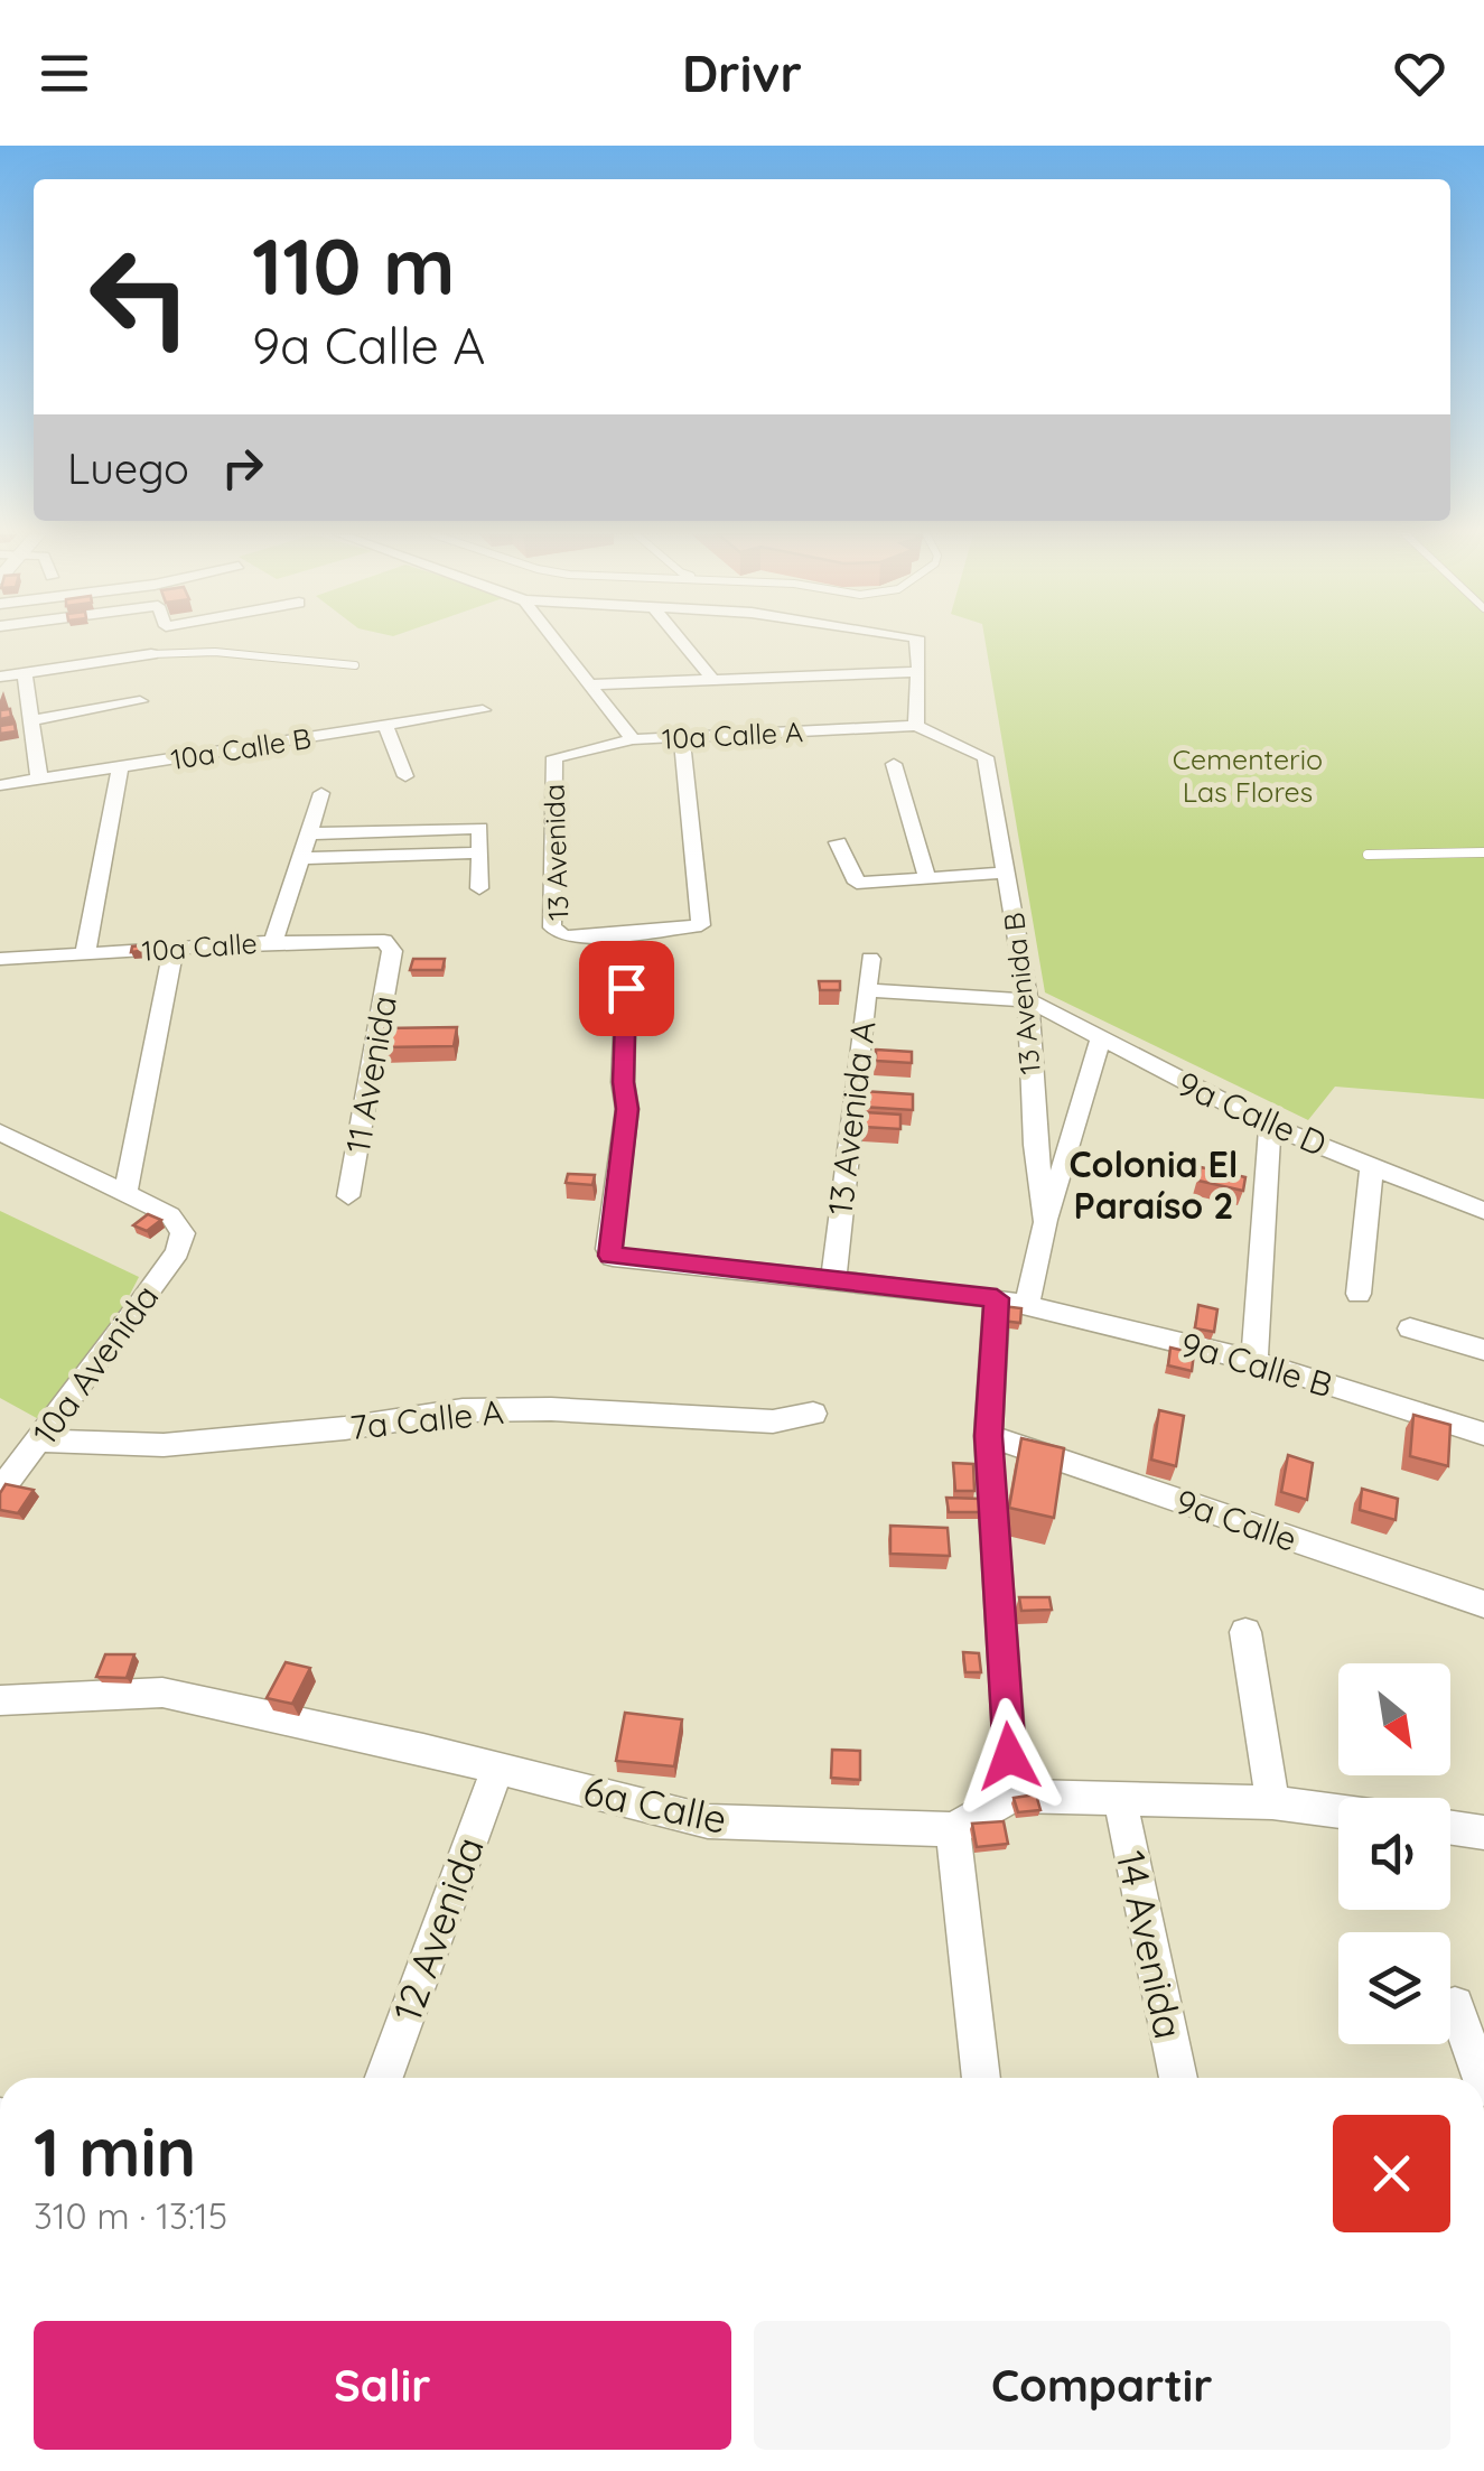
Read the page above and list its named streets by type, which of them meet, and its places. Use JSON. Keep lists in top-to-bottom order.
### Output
{
  "streets": {
    "street": [
      "10a Calle A",
      "10a Calle B",
      "13 Avenida",
      "10a Calle",
      "13 Avenida B",
      "11 Avenida",
      "9a Calle D",
      "13 Avenida A",
      "10a Avenida",
      "9a Calle B",
      "7a Calle A",
      "9a Calle",
      "6a Calle",
      "12 Avenida",
      "14 Avenida"
    ]
  },
  "crossings": [
    ["10a Calle A", "13 Avenida"],
    ["10a Calle A", "13 Avenida B"],
    ["10a Calle", "11 Avenida"],
    ["13 Avenida B", "9a Calle D"],
    ["13 Avenida B", "9a Calle B"],
    ["13 Avenida B", "9a Calle"],
    ["13 Avenida A", "9a Calle B"],
    ["10a Avenida", "7a Calle A"],
    ["6a Calle", "12 Avenida"]
  ],
  "districts": ["Colonia El Paraíso 2"],
  "parks": ["Cementerio Las Flores"],
  "north": "bottom right",
  "page": {
    "header": "Drivr",
    "turn": ["110 m", "9a Calle A"],
    "then": "Luego",
    "heading": ["1 min", "310 m · 13:15"],
    "buttons": ["Salir", "Compartir"]
  }
}
